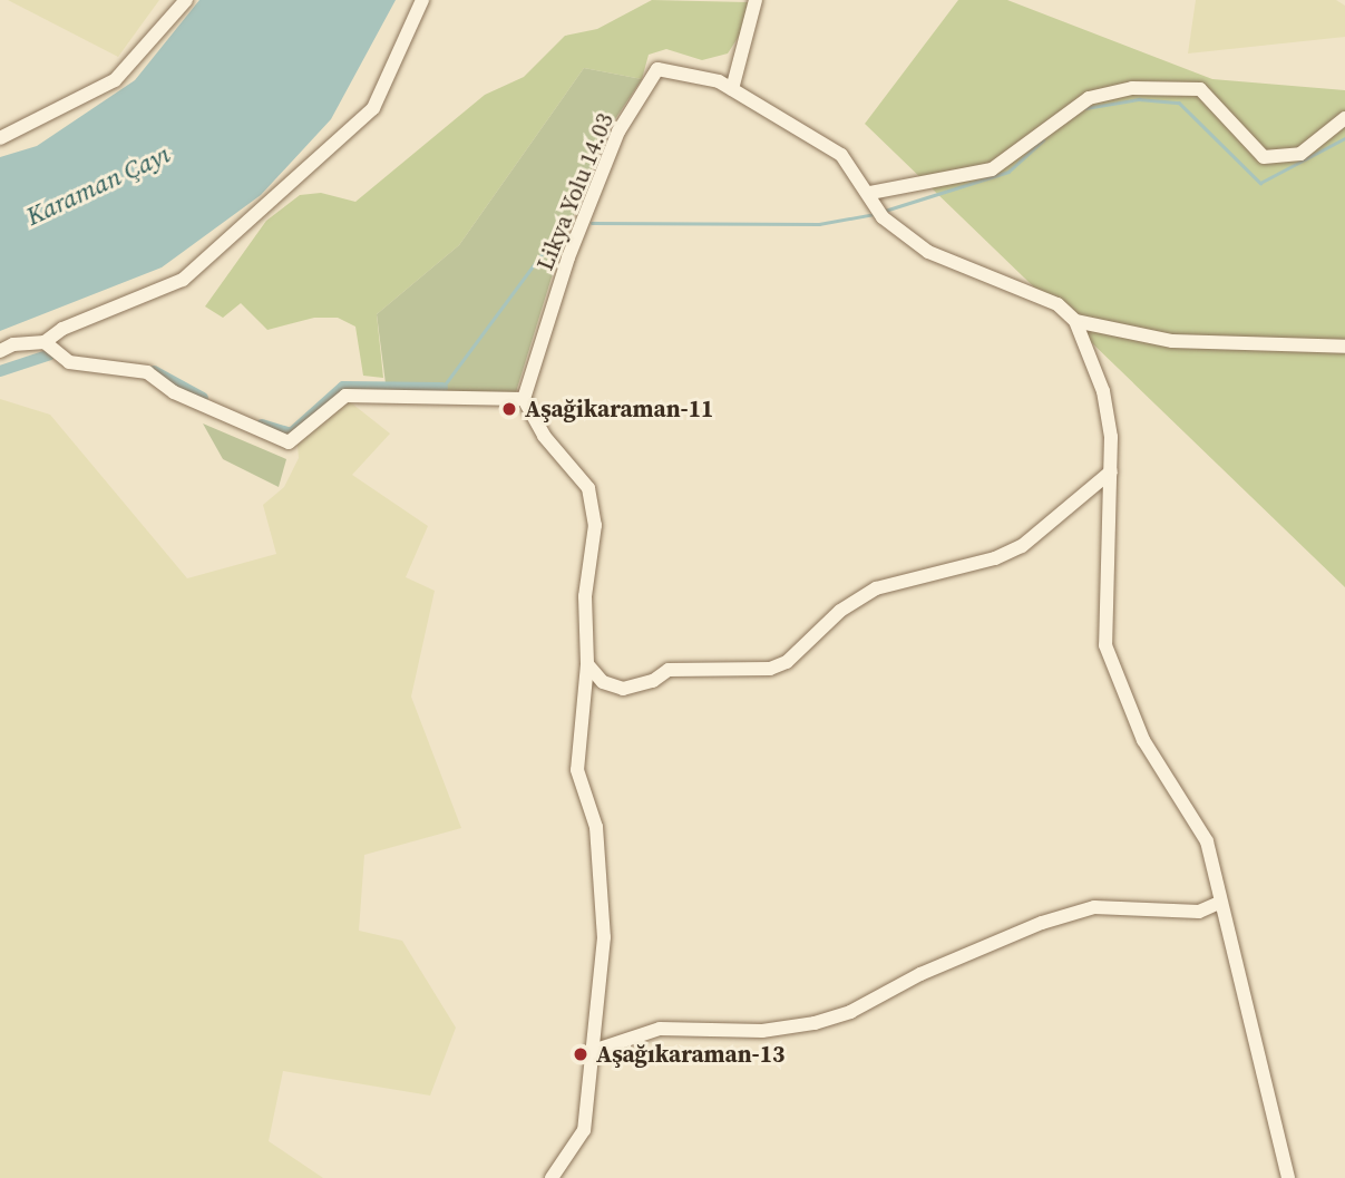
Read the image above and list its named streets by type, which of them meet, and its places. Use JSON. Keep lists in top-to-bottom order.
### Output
{
  "streets": {
    "street": ["Likya Yolu 14.03"]
  },
  "water": ["Karaman Çayı"],
  "places": ["Aşağikaraman-11", "Aşağıkaraman-13"]
}
